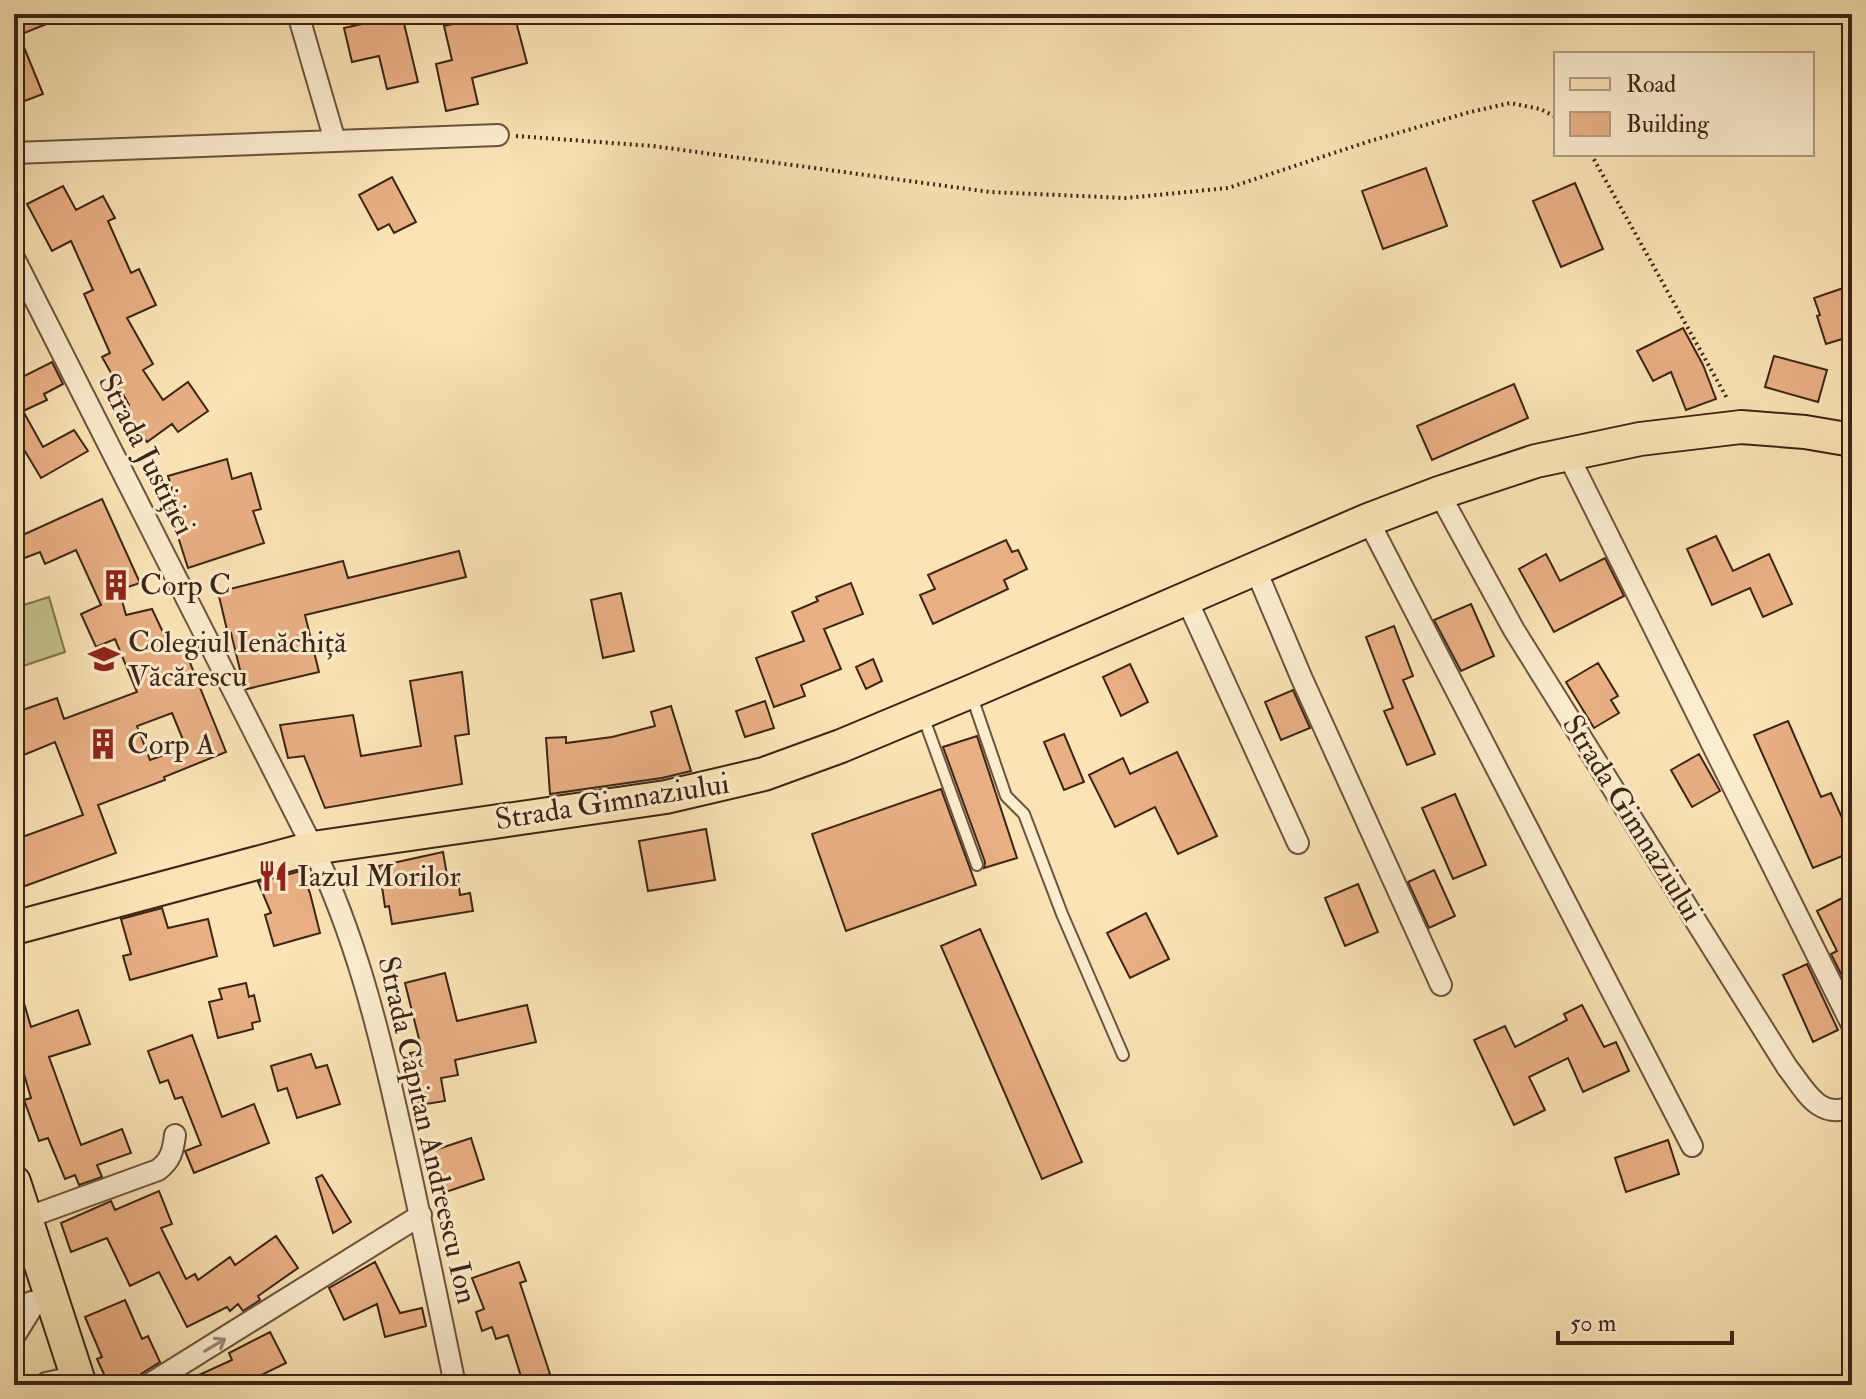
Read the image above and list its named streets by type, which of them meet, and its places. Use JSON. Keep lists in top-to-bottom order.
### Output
{
  "streets": {
    "main road": ["Strada Gimnaziului"],
    "street": ["Strada Justiției", "Strada Căpitan Andreescu Ion"]
  },
  "crossings": [
    ["Strada Justiției", "Strada Gimnaziului"],
    ["Strada Justiției", "Strada Căpitan Andreescu Ion"],
    ["Strada Gimnaziului", "Strada Căpitan Andreescu Ion"]
  ],
  "places": {
    "building": ["Corp C", "Corp A"],
    "school or university": ["Colegiul Ienăchiță Văcărescu"],
    "restaurant": ["Iazul Morilor"]
  },
  "legend": ["Road", "Building"],
  "scale_bar": "50 m"
}
